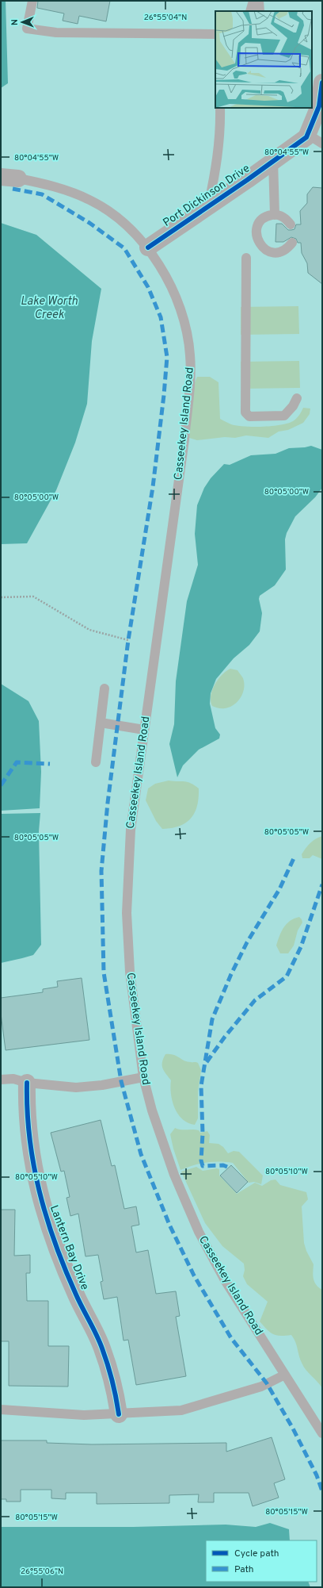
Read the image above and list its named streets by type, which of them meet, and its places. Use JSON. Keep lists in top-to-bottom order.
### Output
{
  "streets": {
    "street": ["Port Dickinson Drive", "Casseekey Island Road", "Lantern Bay Drive"]
  },
  "crossings": [
    ["Port Dickinson Drive", "Casseekey Island Road"]
  ],
  "water": ["Lake Worth Creek"],
  "legend": ["Cycle path", "Path"],
  "north": "left",
  "coordinates": [
    "26°55'04\"N",
    "80°04'55\"W",
    "80°05'00\"W",
    "80°05'05\"W",
    "80°05'10\"W",
    "80°05'15\"W",
    "26°55'06\"N"
  ]
}
